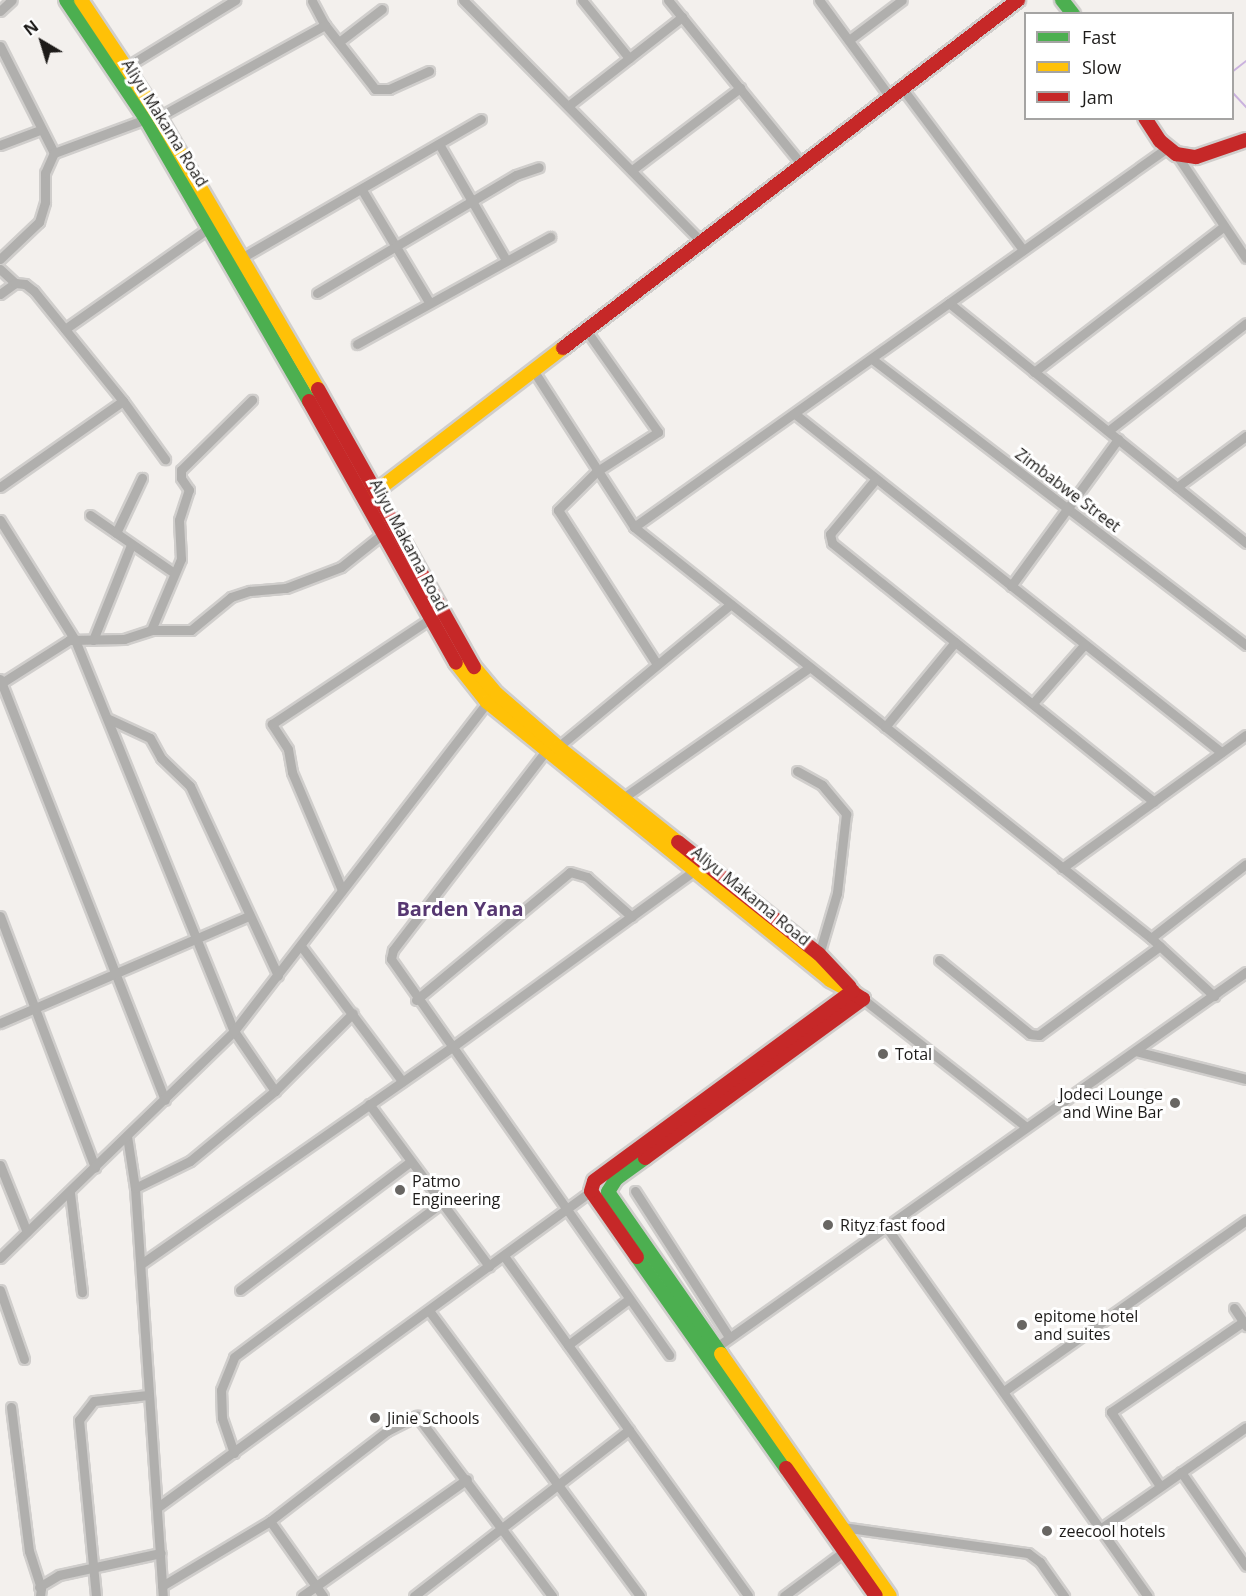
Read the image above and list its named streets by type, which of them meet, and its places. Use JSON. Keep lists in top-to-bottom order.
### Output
{
  "streets": {
    "street": ["Aliyu Makama Road", "Zimbabwe Street"]
  },
  "districts": ["Barden Yana"],
  "places": [
    "Total",
    "Jodeci Lounge and Wine Bar",
    "Patmo Engineering",
    "Rityz fast food",
    "epitome hotel and suites",
    "Jinie Schools",
    "zeecool hotels"
  ],
  "legend": ["Fast", "Slow", "Jam"],
  "north": "top left"
}
